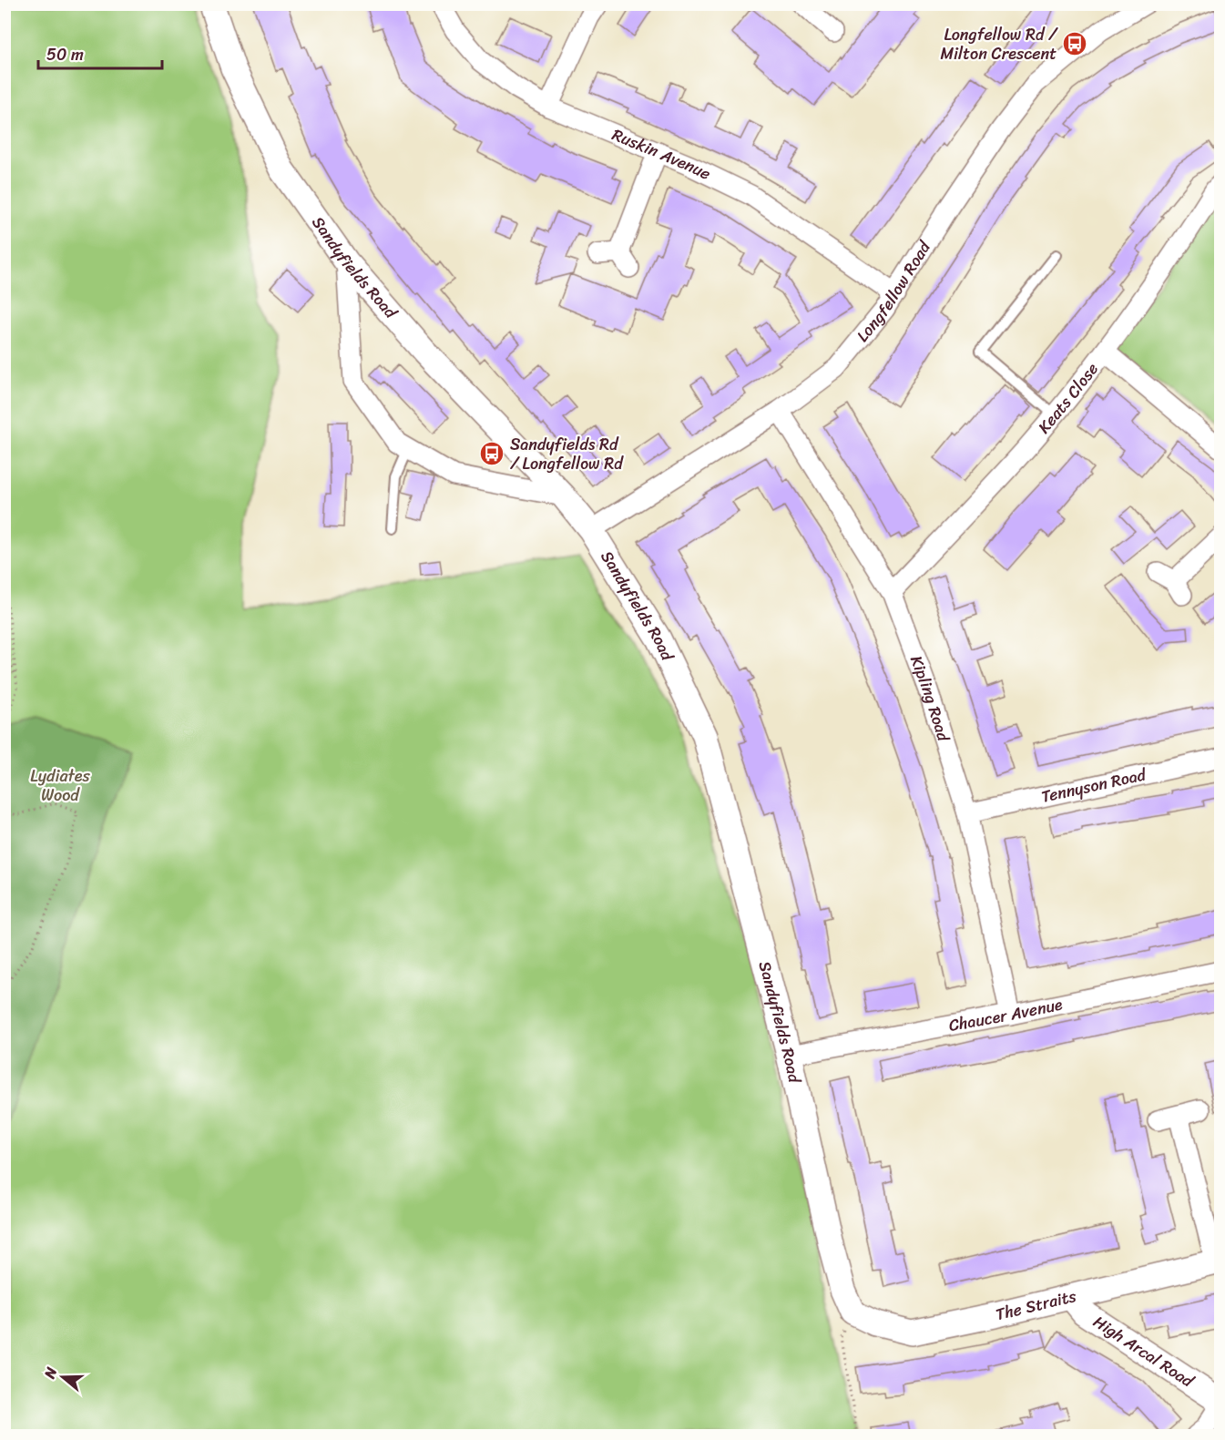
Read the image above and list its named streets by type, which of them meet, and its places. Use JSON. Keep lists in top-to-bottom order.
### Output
{
  "streets": {
    "street": [
      "Ruskin Avenue",
      "Sandyfields Road",
      "Longfellow Road",
      "Keats Close",
      "Kipling Road",
      "Tennyson Road",
      "Chaucer Avenue",
      "The Straits",
      "High Arcal Road"
    ]
  },
  "crossings": [
    ["Ruskin Avenue", "Longfellow Road"],
    ["Sandyfields Road", "Longfellow Road"],
    ["Sandyfields Road", "Chaucer Avenue"],
    ["Sandyfields Road", "The Straits"],
    ["Longfellow Road", "Kipling Road"],
    ["Keats Close", "Kipling Road"],
    ["Kipling Road", "Tennyson Road"],
    ["Kipling Road", "Chaucer Avenue"],
    ["The Straits", "High Arcal Road"]
  ],
  "parks": ["Lydiates Wood"],
  "places": {
    "bus stop": ["Longfellow Rd / Milton Crescent", "Sandyfields Rd / Longfellow Rd"]
  },
  "scale_bar": "50 m",
  "north": "left"
}
